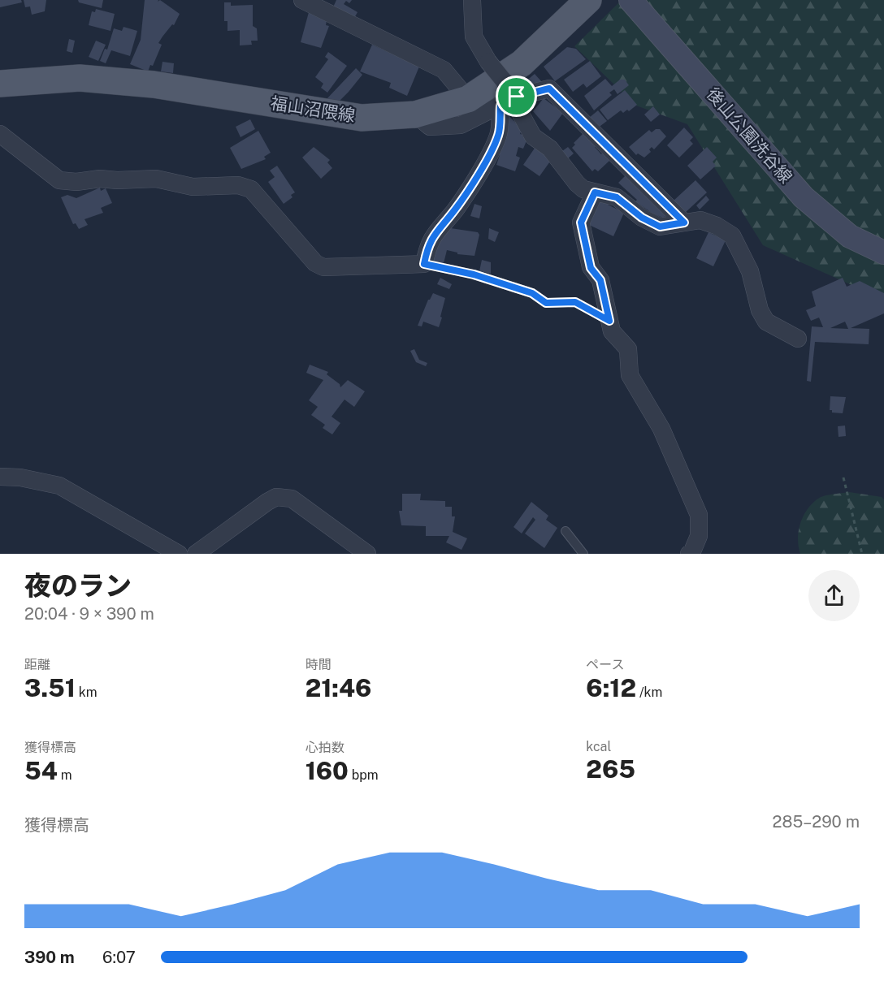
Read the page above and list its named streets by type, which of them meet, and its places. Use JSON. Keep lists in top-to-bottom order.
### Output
{
  "streets": {
    "main road": ["福山沼隈線", "後山公園洗谷線"]
  },
  "page": {
    "heading": ["夜のラン", "20:04 · 9 × 390 m"],
    "stats": [
      ["距離", "3.51 km"],
      ["時間", "21:46"],
      ["ペース", "6:12 /km"],
      ["獲得標高", "54 m"],
      ["心拍数", "160 bpm"],
      ["kcal", "265"]
    ],
    "chart": ["獲得標高", "285–290 m"],
    "list": [
      {
        "name": "390 m",
        "note": "6:07"
      }
    ]
  }
}
